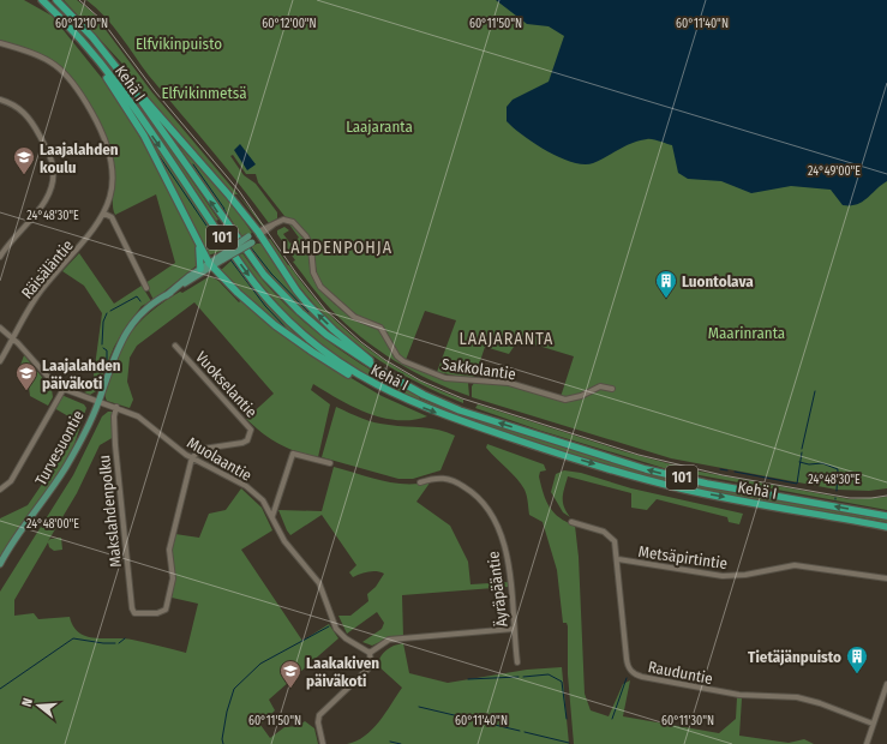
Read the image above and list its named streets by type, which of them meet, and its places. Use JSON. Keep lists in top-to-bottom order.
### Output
{
  "streets": {
    "highway": ["Kehä I", "101"],
    "main road": ["Turvesuontie"],
    "street": [
      "Räisäläntie",
      "Sakkolantie",
      "Vuokselantie",
      "Muolaantie",
      "Makslahdenpolku",
      "Metsäpirtintie",
      "Äyräpääntie",
      "Rauduntie"
    ]
  },
  "crossings": [
    ["Sakkolantie", "Turvesuontie"],
    ["Vuokselantie", "Muolaantie"],
    ["Vuokselantie", "Makslahdenpolku"],
    ["Turvesuontie", "Muolaantie"],
    ["Muolaantie", "Makslahdenpolku"],
    ["Metsäpirtintie", "Rauduntie"]
  ],
  "districts": ["LAHDENPOHJA", "LAAJARANTA"],
  "parks": [
    "Elfvikinpuisto",
    "Elfvikinmetsä",
    "Laajaranta",
    "Maarinranta"
  ],
  "places": {
    "school or university": ["Laajalahden koulu", "Laajalahden päiväkoti", "Laakakiven päiväkoti"],
    "building": ["Luontolava", "Tietäjänpuisto"]
  },
  "north": "left",
  "coordinates": [
    "60°12'10\"N",
    "60°12'00\"N",
    "60°11'50\"N",
    "60°11'40\"N",
    "24°49'00\"E",
    "24°48'30\"E",
    "24°48'00\"E",
    "60°11'30\"N"
  ]
}
